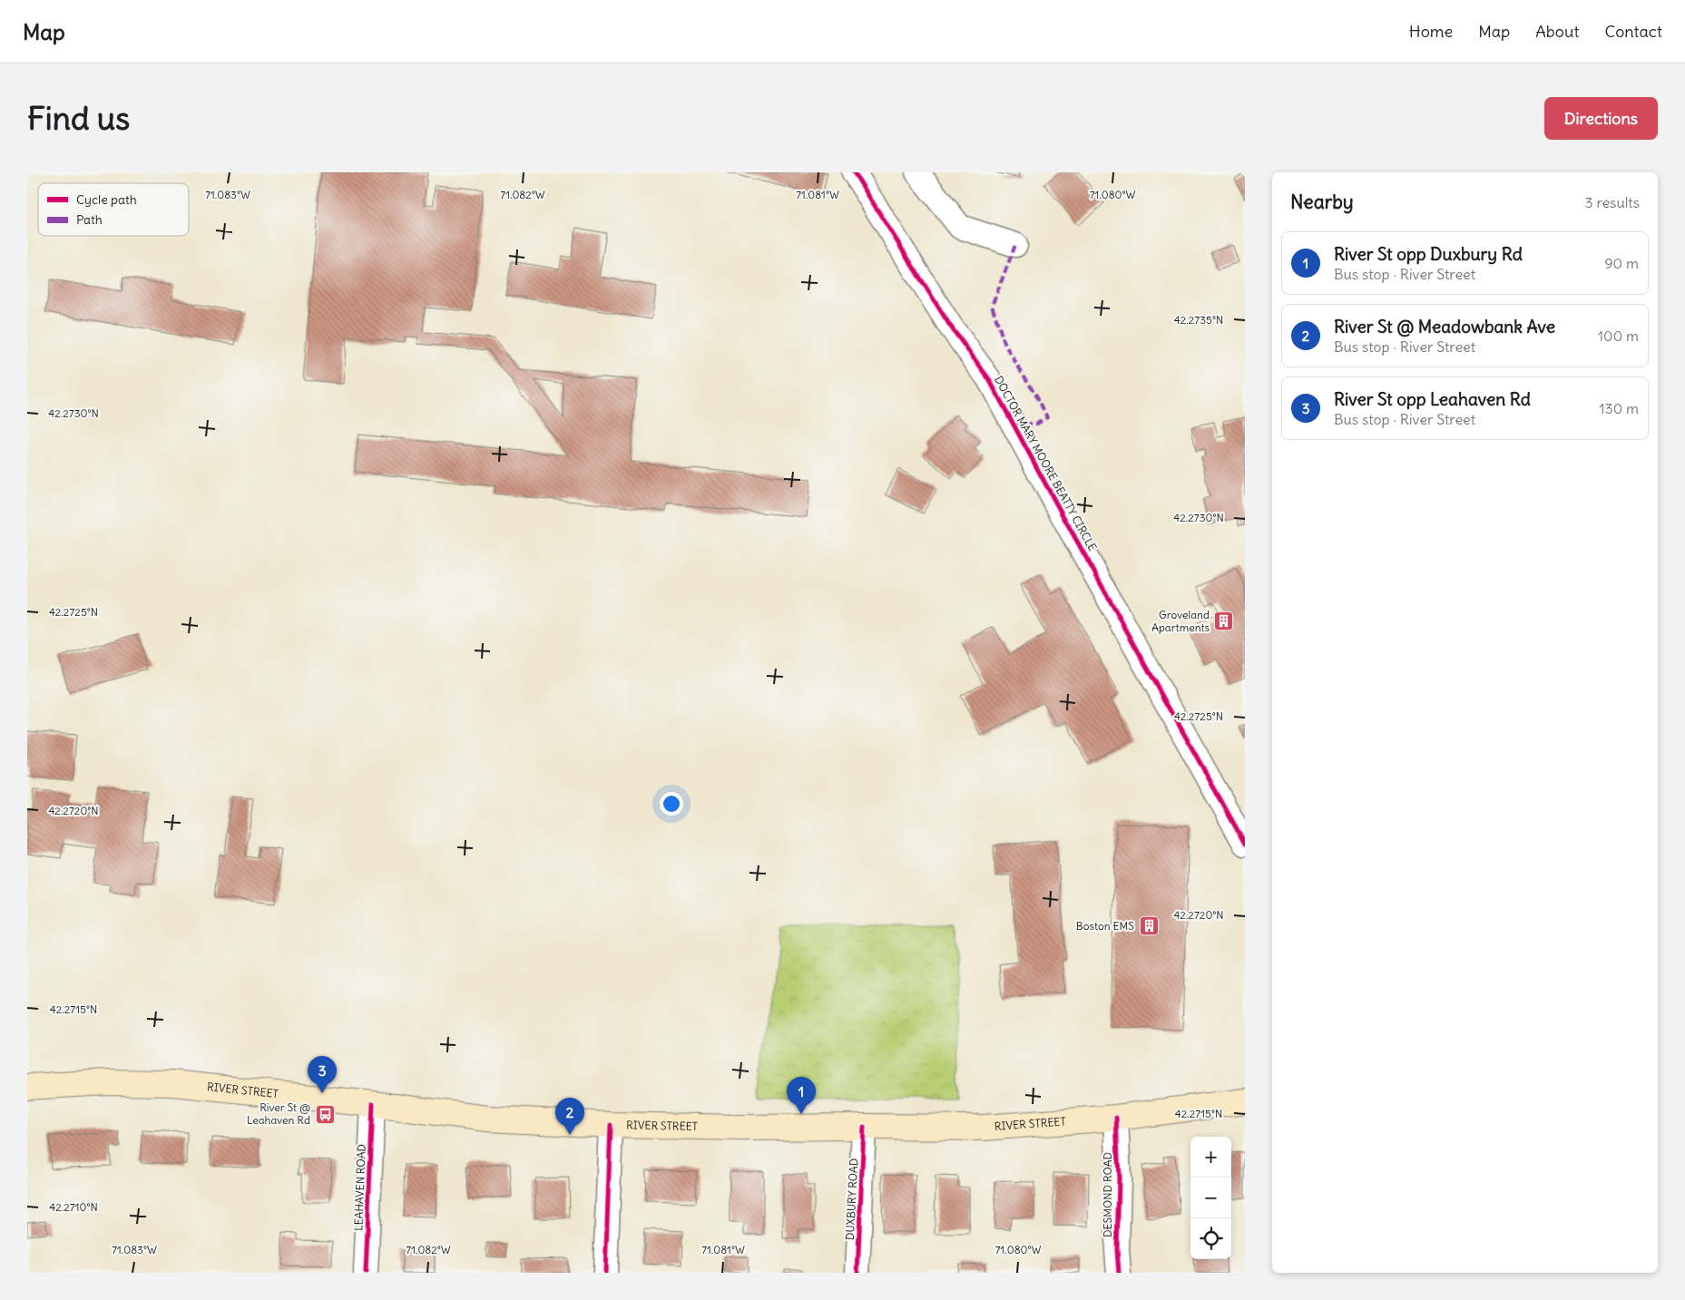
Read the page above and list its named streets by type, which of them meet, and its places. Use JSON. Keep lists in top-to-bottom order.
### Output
{
  "streets": {
    "main road": ["RIVER STREET"],
    "street": [
      "DOCTOR MARY MOORE BEATTY CIRCLE",
      "LEAHAVEN ROAD",
      "DESMOND ROAD",
      "DUXBURY ROAD"
    ]
  },
  "crossings": [
    ["RIVER STREET", "LEAHAVEN ROAD"],
    ["RIVER STREET", "DESMOND ROAD"],
    ["RIVER STREET", "DUXBURY ROAD"]
  ],
  "places": {
    "building": ["Groveland Apartments", "Boston EMS"],
    "bus stop": ["River St @ Leahaven Rd"]
  },
  "legend": ["Cycle path", "Path"],
  "page": {
    "header": "Map",
    "nav": [
      "Home",
      "Map",
      "About",
      "Contact"
    ],
    "buttons": "Directions",
    "title": "Find us",
    "heading": ["Nearby", "3 results"],
    "list": [
      {
        "mark": "1",
        "name": "River St opp Duxbury Rd",
        "note": "Bus stop · River Street",
        "value": "90 m"
      },
      {
        "mark": "2",
        "name": "River St @ Meadowbank Ave",
        "note": "Bus stop · River Street",
        "value": "100 m"
      },
      {
        "mark": "3",
        "name": "River St opp Leahaven Rd",
        "note": "Bus stop · River Street",
        "value": "130 m"
      }
    ],
    "pins": ["3", "1", "2"],
    "map_buttons": ["+", "−"]
  },
  "coordinates": [
    "71.083°W",
    "71.082°W",
    "71.081°W",
    "71.080°W",
    "42.2735°N",
    "42.2730°N",
    "42.2725°N",
    "42.2720°N",
    "42.2715°N",
    "42.2710°N"
  ]
}
